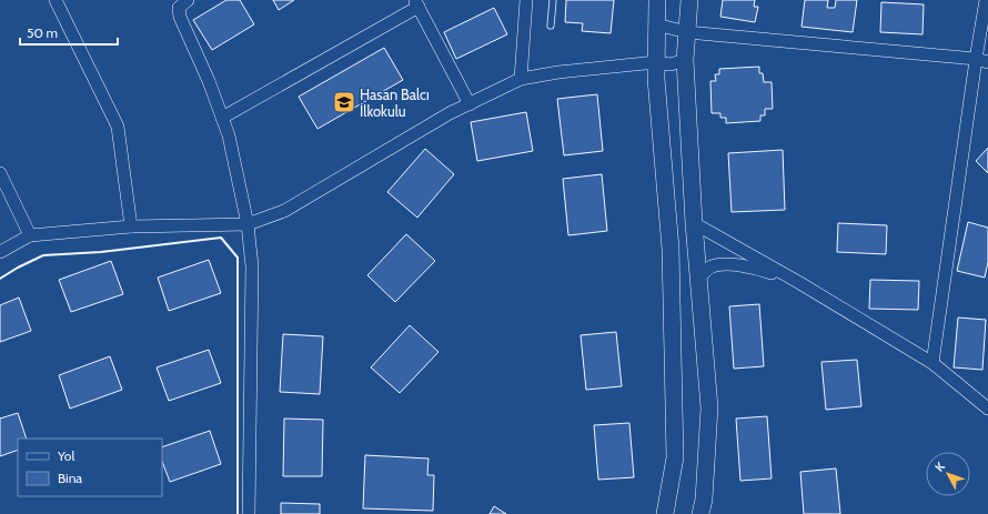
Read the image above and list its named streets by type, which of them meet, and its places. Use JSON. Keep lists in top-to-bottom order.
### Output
{
  "places": {
    "school or university": ["Hasan Balcı İlkokulu"]
  },
  "legend": ["Yol", "Bina"],
  "scale_bar": "50 m",
  "north": "top left"
}
